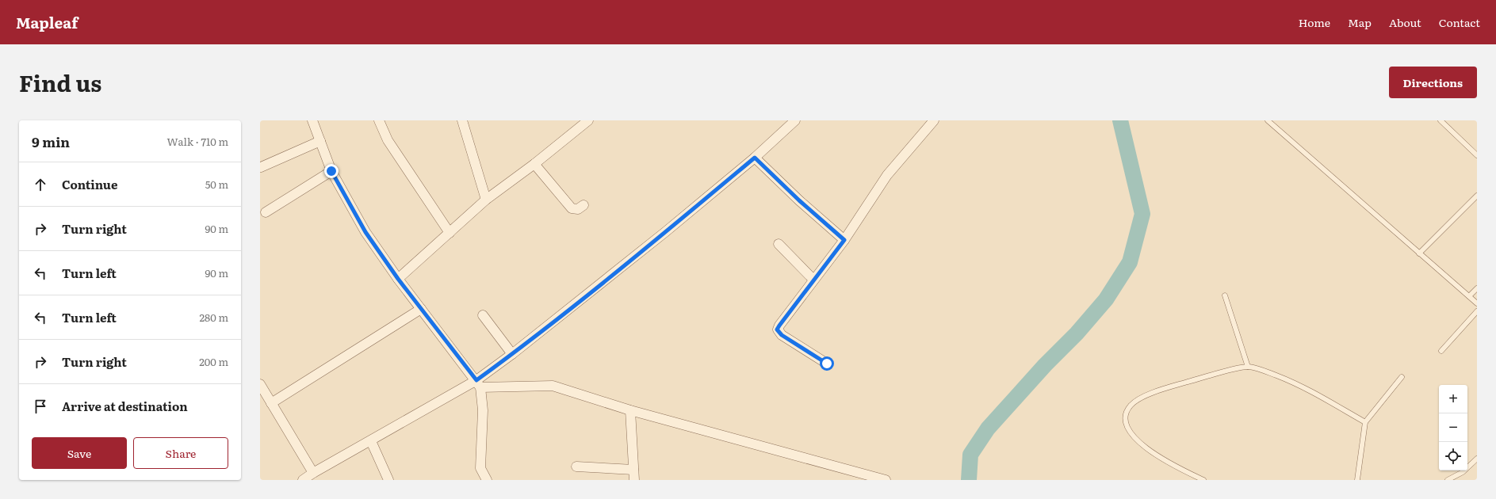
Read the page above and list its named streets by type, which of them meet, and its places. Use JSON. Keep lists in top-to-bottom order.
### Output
{
  "page": {
    "header": "Mapleaf",
    "nav": [
      "Home",
      "Map",
      "About",
      "Contact"
    ],
    "title": "Find us",
    "buttons": [
      "Directions",
      ["Save", "Share"]
    ],
    "heading": ["9 min", "Walk · 710 m"],
    "list": [
      ["Continue", "50 m"],
      ["Turn right", "90 m"],
      ["Turn left", "90 m"],
      ["Turn left", "280 m"],
      ["Turn right", "200 m"],
      "Arrive at destination"
    ],
    "map_buttons": ["+", "−"]
  }
}
